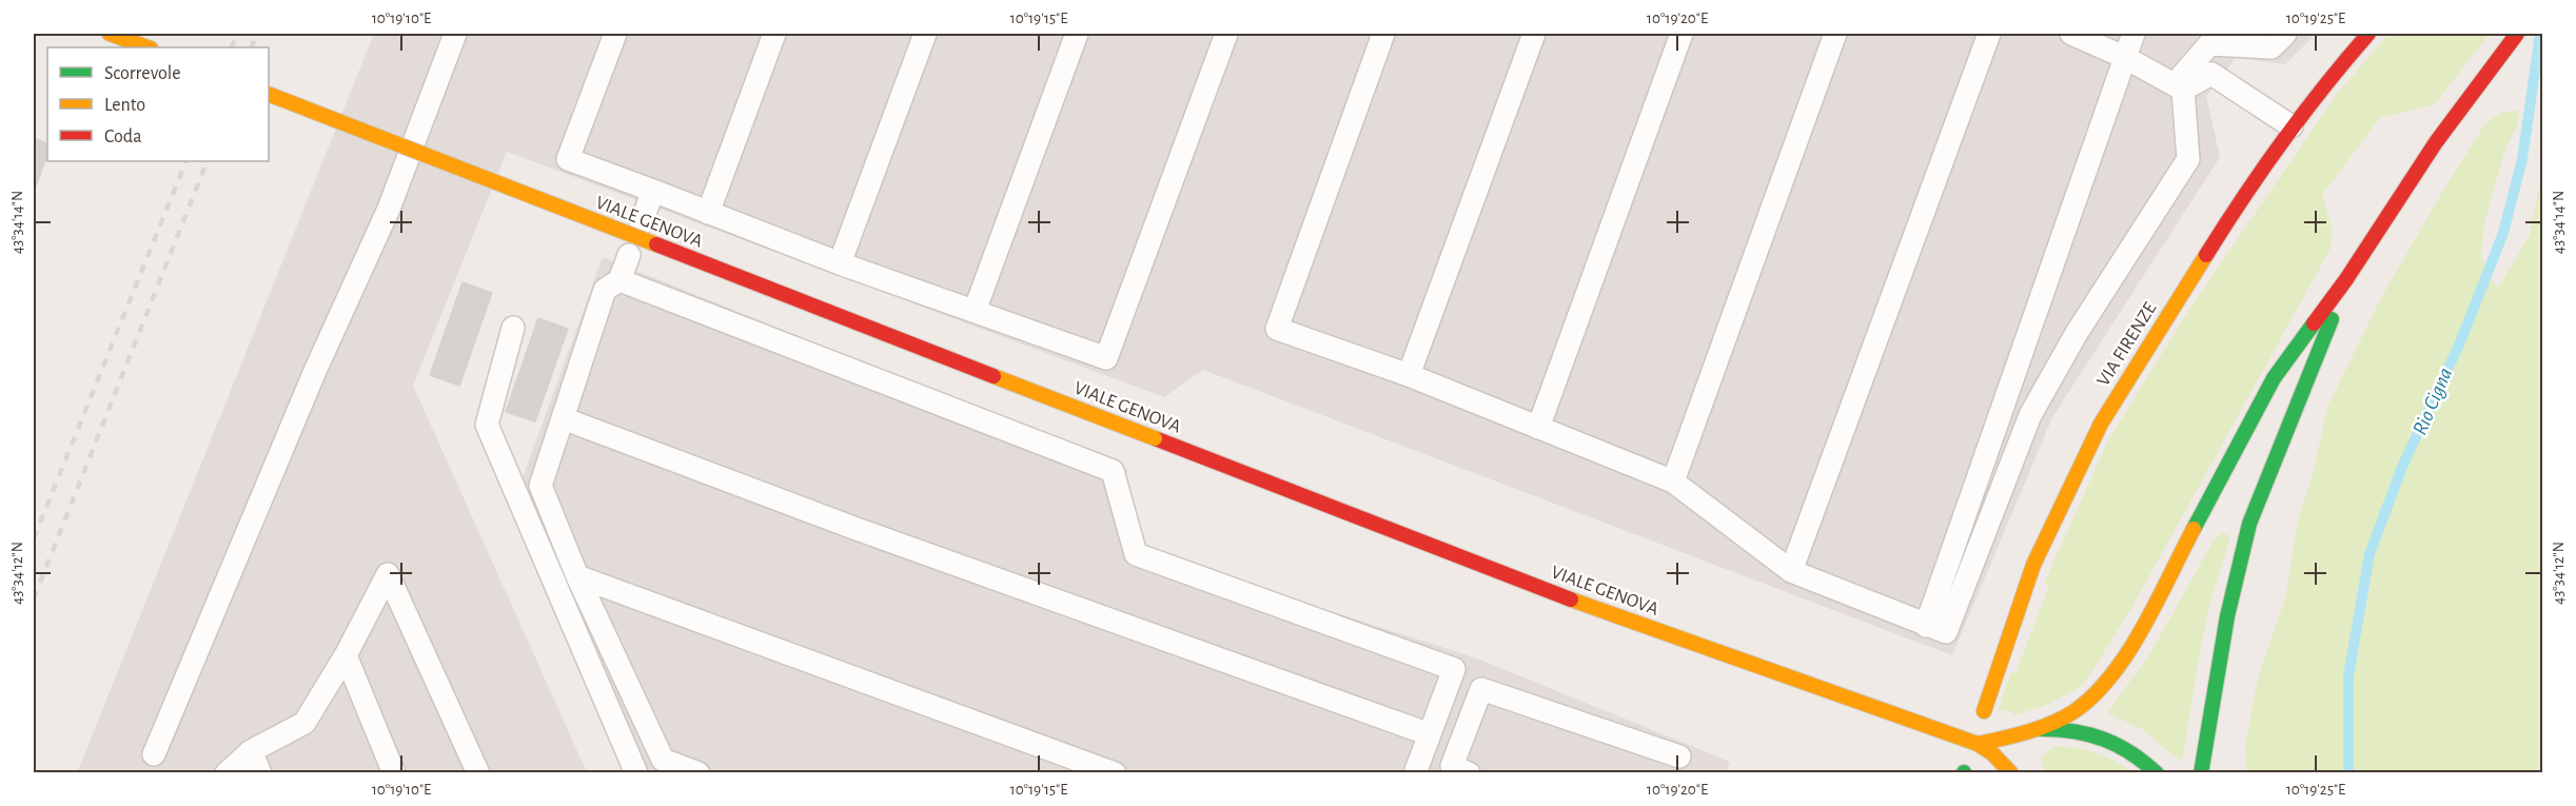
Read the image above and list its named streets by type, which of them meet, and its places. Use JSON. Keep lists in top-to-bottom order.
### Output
{
  "streets": {
    "street": ["VIALE GENOVA", "VIA FIRENZE"]
  },
  "water": ["Rio Cigna"],
  "legend": ["Scorrevole", "Lento", "Coda"],
  "coordinates": [
    "10°19'10\"E",
    "10°19'15\"E",
    "10°19'20\"E",
    "10°19'25\"E",
    "43°34'14\"N",
    "43°34'12\"N"
  ]
}
